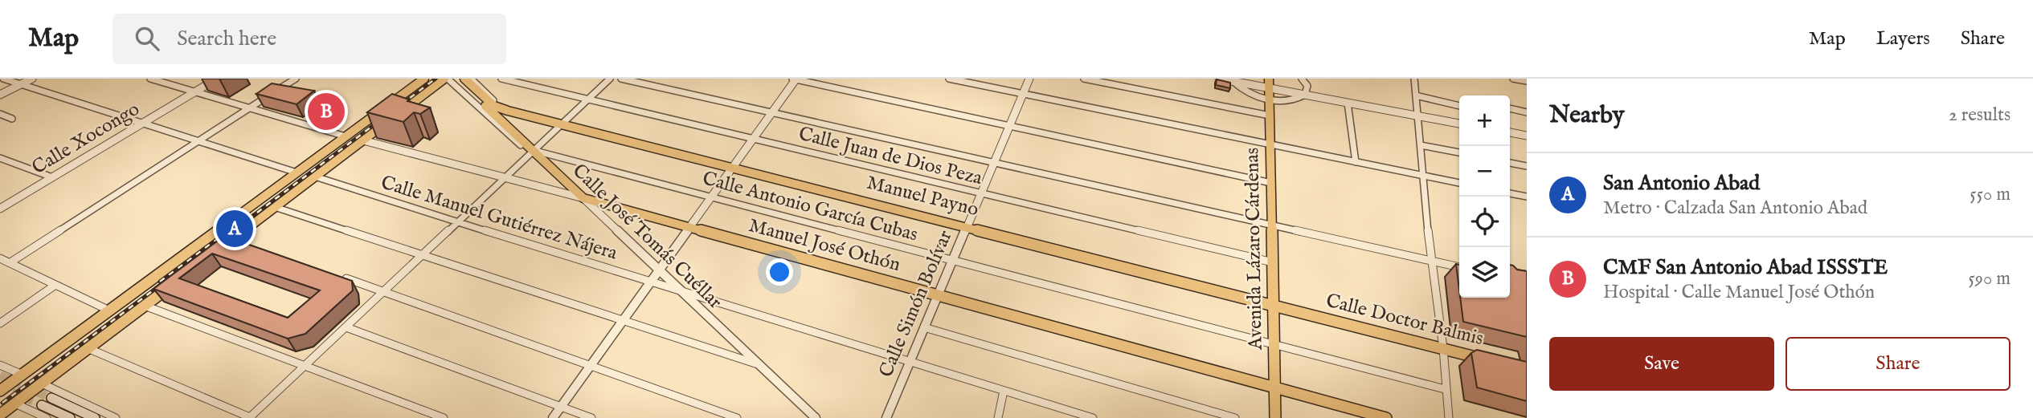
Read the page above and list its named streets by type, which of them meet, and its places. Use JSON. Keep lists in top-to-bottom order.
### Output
{
  "streets": {
    "main road": [
      "Manuel Payno",
      "Calle José Tomás Cuéllar",
      "Manuel José Othón",
      "Avenida Lázaro Cárdenas",
      "Calle Doctor Balmis"
    ],
    "street": [
      "Calle Xocongo",
      "Calle Juan de Dios Peza",
      "Calle Antonio García Cubas",
      "Calle Manuel Gutiérrez Nájera",
      "Calle Simón Bolívar"
    ]
  },
  "crossings": [
    ["Calle Juan de Dios Peza", "Avenida Lázaro Cárdenas"],
    ["Calle Juan de Dios Peza", "Calle Simón Bolívar"],
    ["Manuel Payno", "Avenida Lázaro Cárdenas"],
    ["Manuel Payno", "Calle Simón Bolívar"],
    ["Manuel Payno", "Calle Doctor Balmis"],
    ["Calle Antonio García Cubas", "Calle José Tomás Cuéllar"],
    ["Calle Antonio García Cubas", "Avenida Lázaro Cárdenas"],
    ["Calle Antonio García Cubas", "Calle Simón Bolívar"],
    ["Calle Manuel Gutiérrez Nájera", "Calle José Tomás Cuéllar"],
    ["Calle Manuel Gutiérrez Nájera", "Calle Simón Bolívar"],
    ["Calle José Tomás Cuéllar", "Manuel José Othón"],
    ["Manuel José Othón", "Avenida Lázaro Cárdenas"],
    ["Manuel José Othón", "Calle Simón Bolívar"],
    ["Avenida Lázaro Cárdenas", "Calle Doctor Balmis"]
  ],
  "page": {
    "header": "Map",
    "search": "Search here",
    "nav": ["Map", "Layers", "Share"],
    "heading": ["Nearby", "2 results"],
    "pins": ["B", "A"],
    "map_buttons": ["+", "−"],
    "list": [
      {
        "mark": "A",
        "name": "San Antonio Abad",
        "note": "Metro · Calzada San Antonio Abad",
        "value": "550 m"
      },
      {
        "mark": "B",
        "name": "CMF San Antonio Abad ISSSTE",
        "note": "Hospital · Calle Manuel José Othón",
        "value": "590 m"
      }
    ],
    "buttons": ["Save", "Share"]
  }
}
